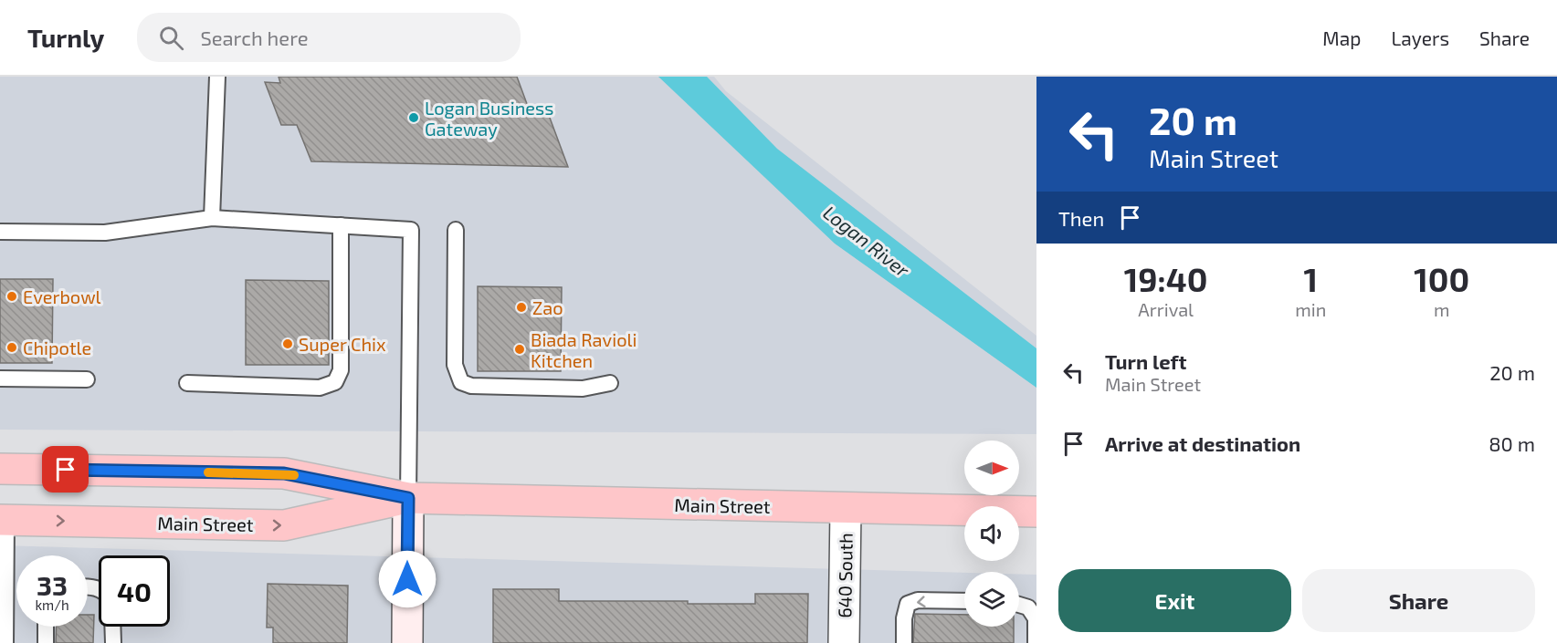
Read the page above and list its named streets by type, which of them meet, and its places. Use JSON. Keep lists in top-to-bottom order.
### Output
{
  "streets": {
    "highway": ["Main Street"],
    "street": ["640 South"]
  },
  "crossings": [
    ["Main Street", "640 South"]
  ],
  "water": ["Logan River"],
  "places": [
    "Logan Business Gateway",
    "Everbowl",
    "Zao",
    "Super Chix",
    "Chipotle",
    "Biada Ravioli Kitchen"
  ],
  "north": "right",
  "page": {
    "header": "Turnly",
    "search": "Search here",
    "nav": ["Map", "Layers", "Share"],
    "turn": ["20 m", "Main Street"],
    "then": "Then",
    "eta": [
      "19:40",
      "Arrival",
      "1",
      "min",
      "100",
      "m"
    ],
    "list": [
      {
        "name": "Turn left",
        "note": "Main Street",
        "value": "20 m"
      },
      {
        "name": "Arrive at destination",
        "value": "80 m"
      }
    ],
    "speed": "33 km/h",
    "limit": "40",
    "buttons": ["Exit", "Share"]
  }
}
